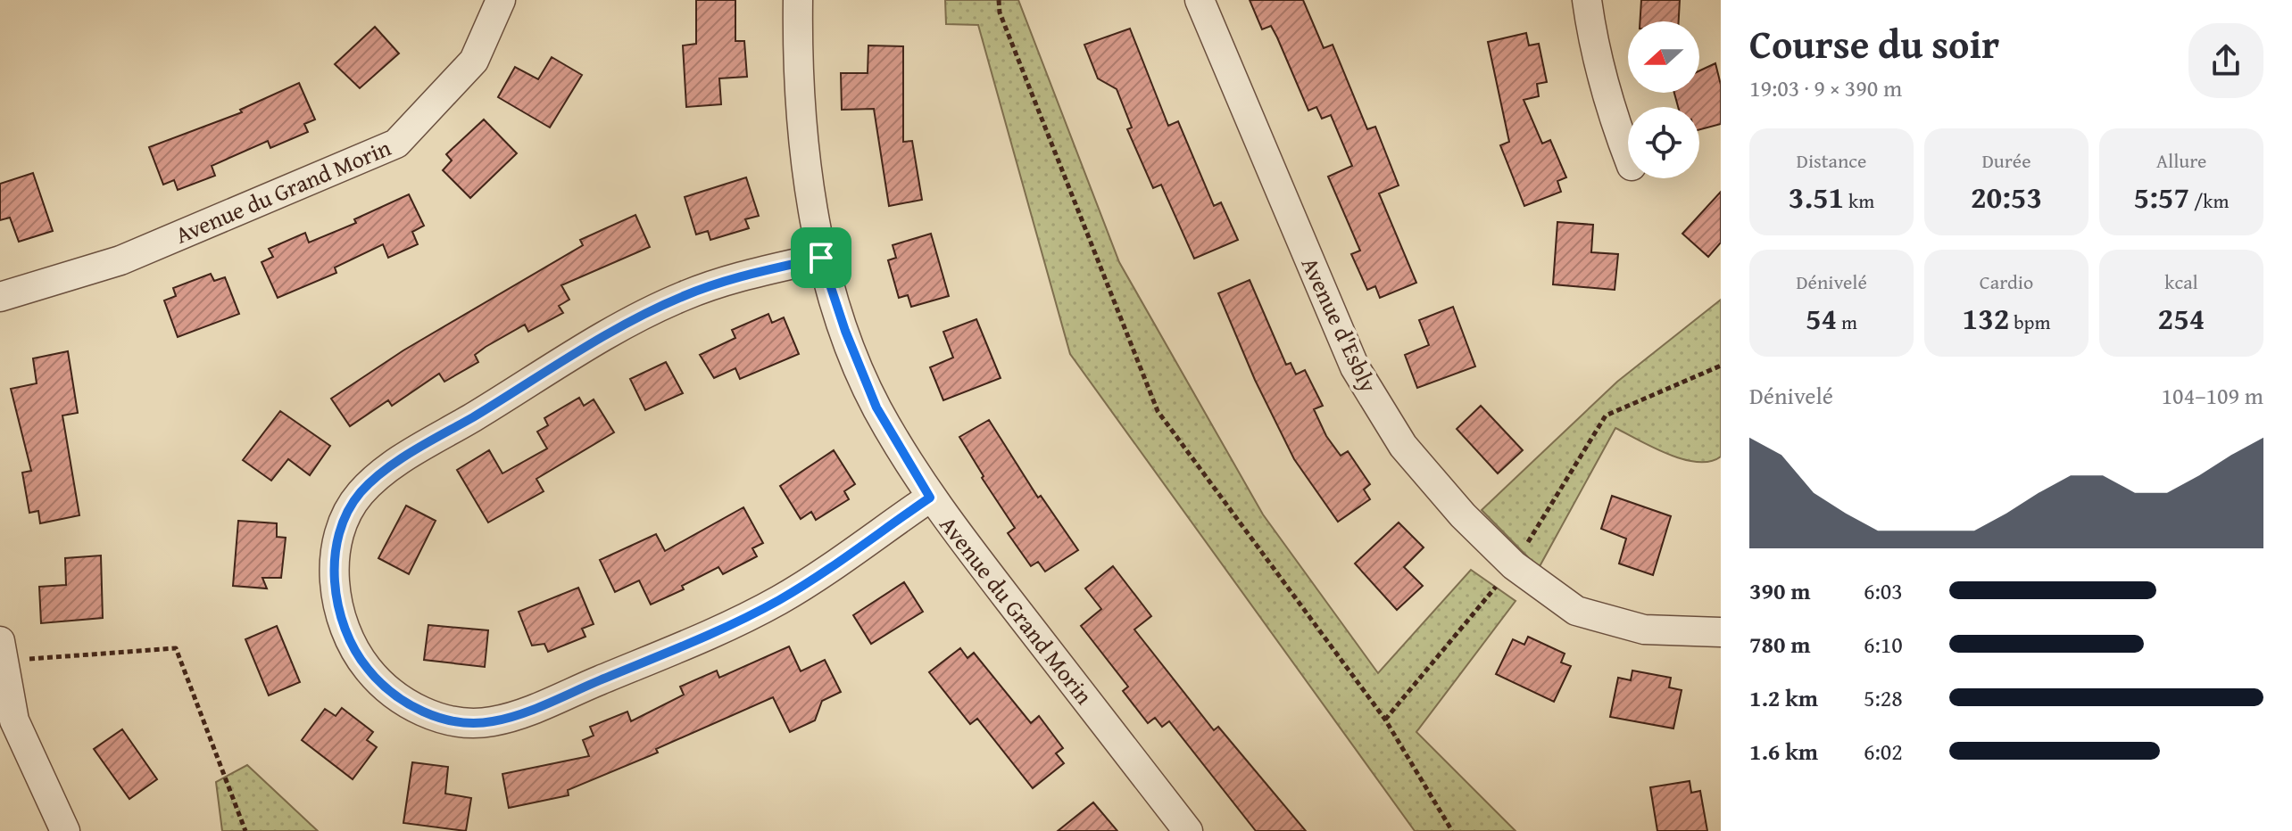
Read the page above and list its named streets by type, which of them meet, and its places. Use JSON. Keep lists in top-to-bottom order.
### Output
{
  "streets": {
    "street": ["Avenue du Grand Morin", "Avenue d'Esbly"]
  },
  "north": "left",
  "page": {
    "heading": ["Course du soir", "19:03 · 9 × 390 m"],
    "stats": [
      ["Distance", "3.51 km"],
      ["Durée", "20:53"],
      ["Allure", "5:57 /km"],
      ["Dénivelé", "54 m"],
      ["Cardio", "132 bpm"],
      ["kcal", "254"]
    ],
    "chart": ["Dénivelé", "104–109 m"],
    "list": [
      {
        "name": "390 m",
        "note": "6:03"
      },
      {
        "name": "780 m",
        "note": "6:10"
      },
      {
        "name": "1.2 km",
        "note": "5:28"
      },
      {
        "name": "1.6 km",
        "note": "6:02"
      }
    ]
  }
}
